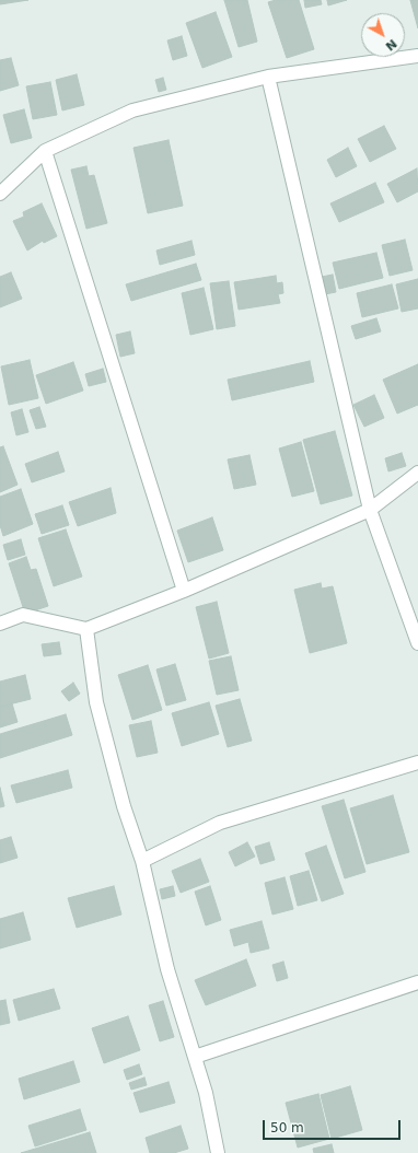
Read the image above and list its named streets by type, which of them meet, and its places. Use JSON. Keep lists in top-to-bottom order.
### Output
{
  "scale_bar": "50 m",
  "north": "bottom right"
}
